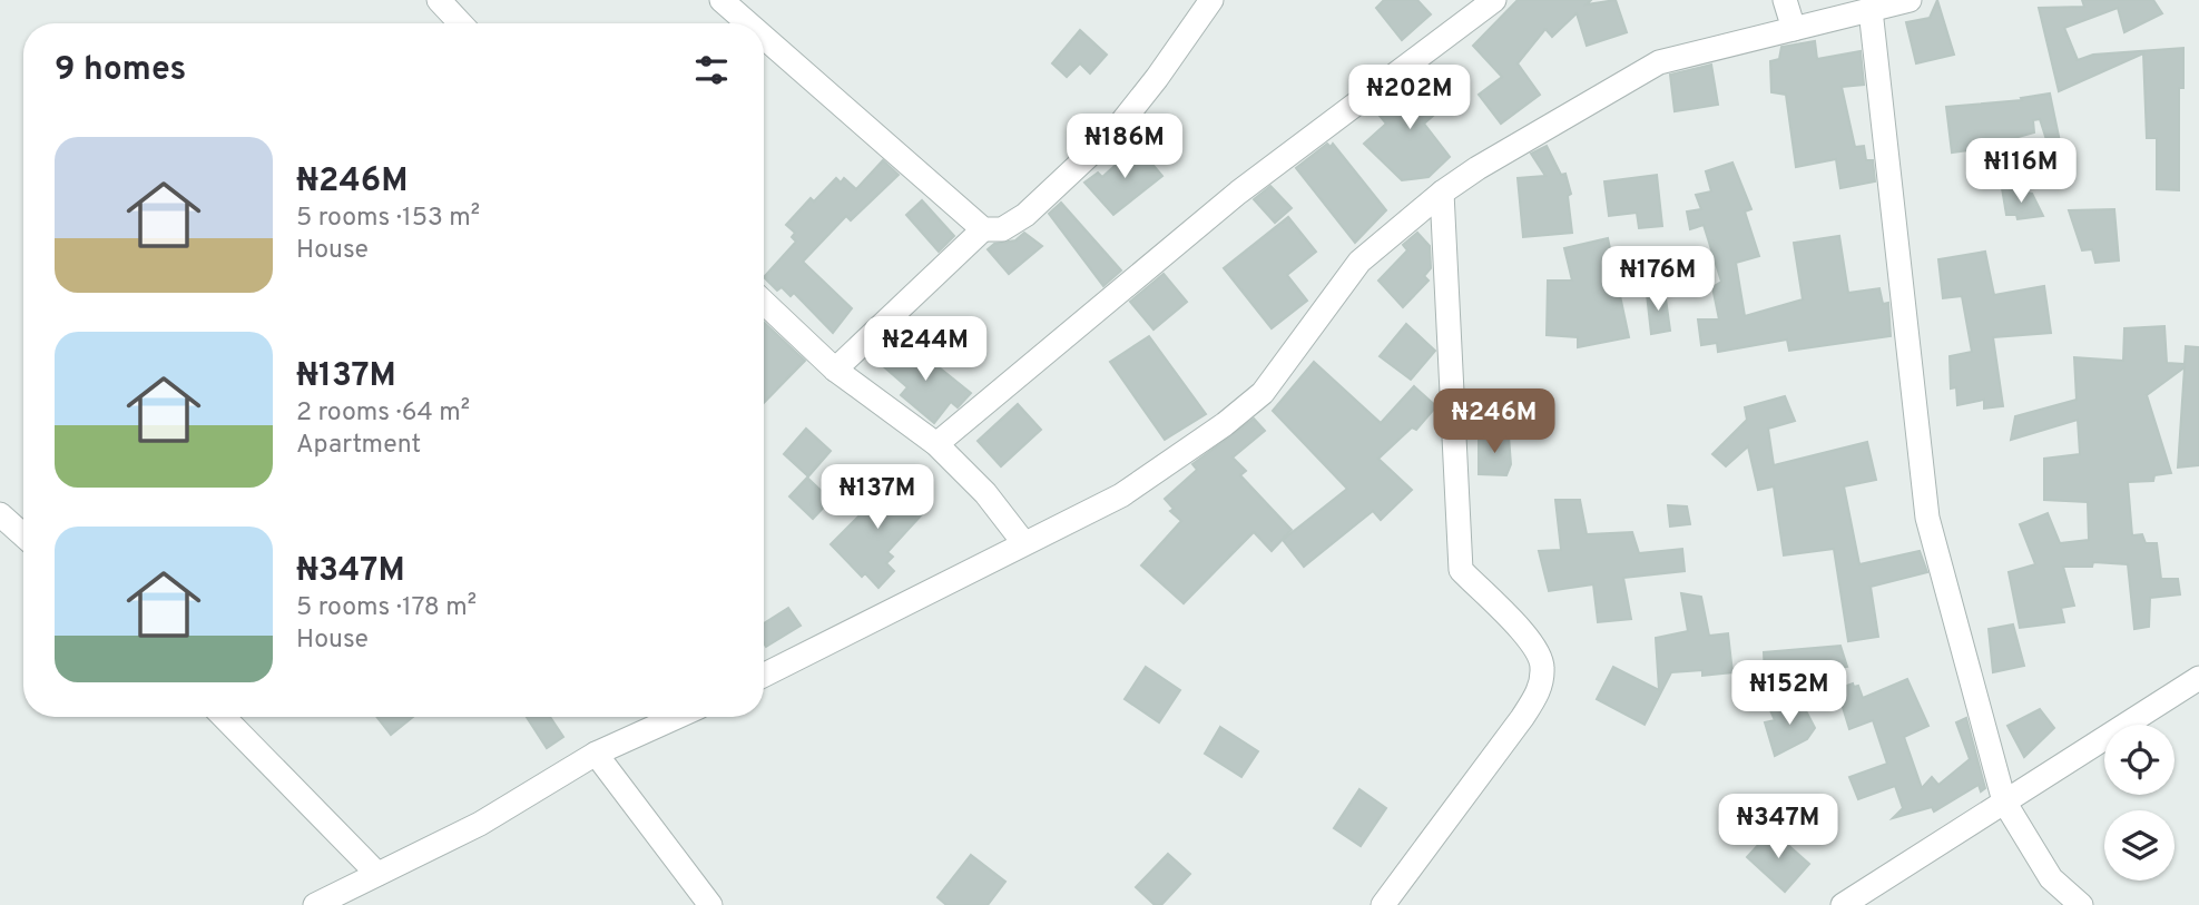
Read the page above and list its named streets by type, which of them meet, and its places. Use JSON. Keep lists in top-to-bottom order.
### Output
{
  "page": {
    "heading": "9 homes",
    "price": [
      "₦202M",
      "₦186M",
      "₦116M",
      "₦176M",
      "₦244M",
      "₦246M",
      "₦137M",
      "₦152M",
      "₦347M"
    ],
    "list": [
      {
        "name": "₦246M",
        "note": "5 rooms · 153 m² · House"
      },
      {
        "name": "₦137M",
        "note": "2 rooms · 64 m² · Apartment"
      },
      {
        "name": "₦347M",
        "note": "5 rooms · 178 m² · House"
      }
    ]
  }
}
